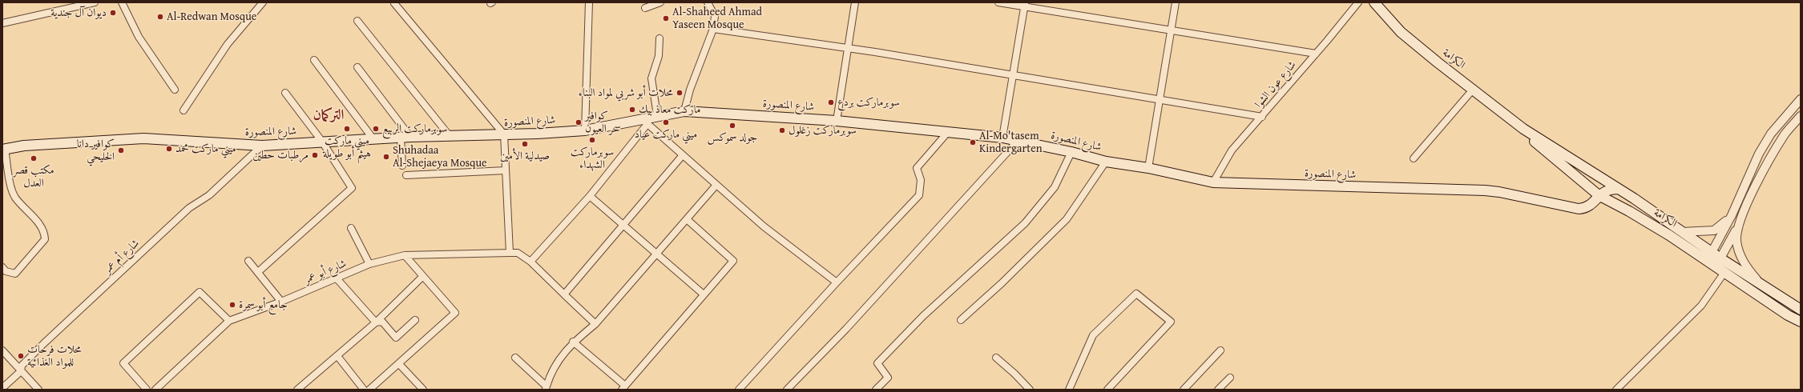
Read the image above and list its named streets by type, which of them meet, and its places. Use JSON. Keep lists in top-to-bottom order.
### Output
{
  "streets": {
    "main road": ["الكرامة", "شارع المنصورة"],
    "street": ["شارع عون الشوا", "شارع أم عمر", "شارع أبو عمر"]
  },
  "crossings": [
    ["الكرامة", "شارع المنصورة"],
    ["شارع عون الشوا", "شارع المنصورة"],
    ["شارع المنصورة", "شارع أم عمر"]
  ],
  "districts": ["التركمان"],
  "places": [
    "ديوان آل جندية",
    "Al-Redwan Mosque",
    "Al-Shaheed Ahmad Yaseen Mosque",
    "محلات أبو شربي لمواد البناء",
    "سوبرماركت بردع",
    "ماركت معاذ بيك",
    "كوافير سحر العيون",
    "ميني ماركت عياد",
    "جولد سموكس",
    "ميني ماركت هيثم أبو طويلة",
    "سوبرماركت الربيع",
    "سوبرماركت زغلول",
    "سوبرماركت الشهداء",
    "Al-Mo'tasem Kindergarten",
    "صيدلية الأمين",
    "ميني ماركت محمد",
    "كوافير دانا الخليحي",
    "مرطبات حطين",
    "Shuhadaa Al-Shejaeya Mosque",
    "مكتب قصر العدل",
    "جامع أبو سمرة",
    "محلات فرحات للمواد الغذائية"
  ]
}
